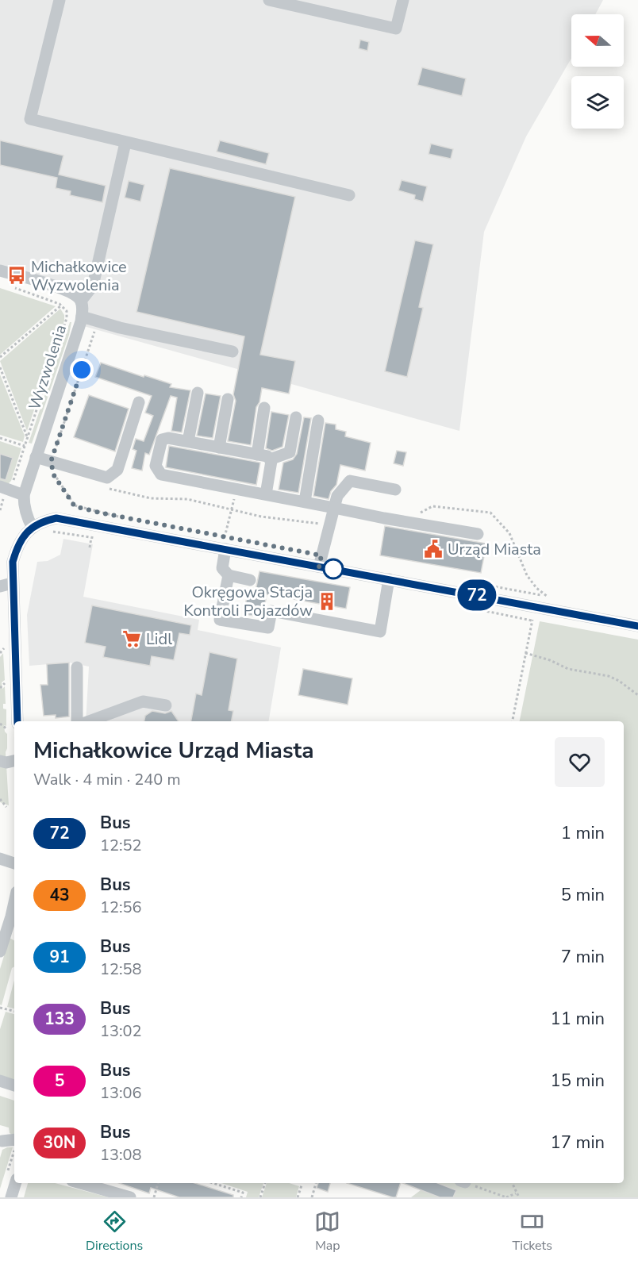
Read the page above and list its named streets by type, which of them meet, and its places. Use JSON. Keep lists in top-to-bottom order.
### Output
{
  "streets": {
    "street": ["Wyzwolenia"]
  },
  "places": {
    "bus stop": ["Michałkowice Wyzwolenia"],
    "public building": ["Urząd Miasta"],
    "building": ["Okręgowa Stacja Kontroli Pojazdów"],
    "supermarket": ["Lidl"]
  },
  "lines": ["bus line 72"],
  "north": "left",
  "page": {
    "on_map": "72",
    "heading": ["Michałkowice Urząd Miasta", "Walk · 4 min · 240 m"],
    "list": [
      {
        "mark": "72",
        "name": "Bus",
        "note": "12:52",
        "value": "1 min"
      },
      {
        "mark": "43",
        "name": "Bus",
        "note": "12:56",
        "value": "5 min"
      },
      {
        "mark": "91",
        "name": "Bus",
        "note": "12:58",
        "value": "7 min"
      },
      {
        "mark": "133",
        "name": "Bus",
        "note": "13:02",
        "value": "11 min"
      },
      {
        "mark": "5",
        "name": "Bus",
        "note": "13:06",
        "value": "15 min"
      },
      {
        "mark": "30N",
        "name": "Bus",
        "note": "13:08",
        "value": "17 min"
      }
    ],
    "tabs": ["Directions", "Map", "Tickets"]
  }
}
